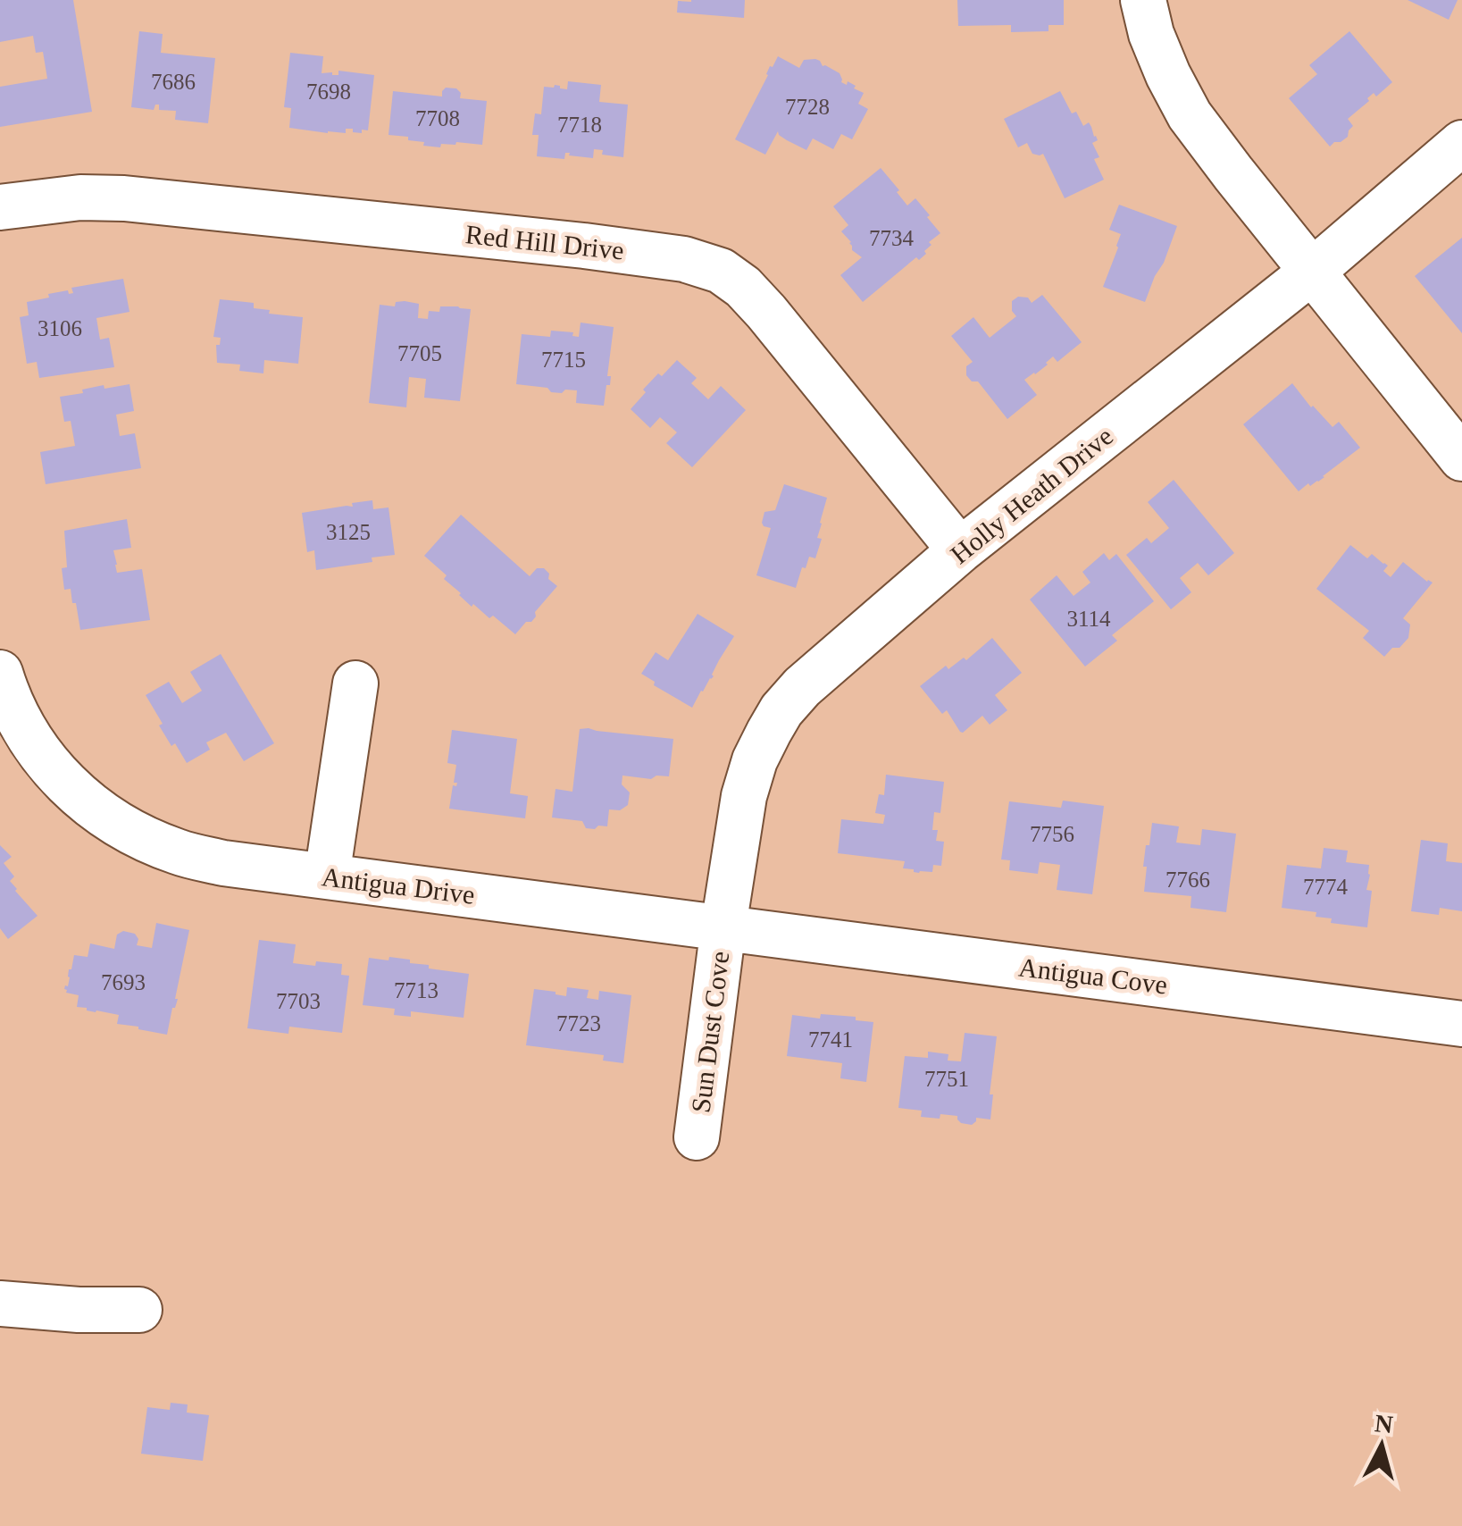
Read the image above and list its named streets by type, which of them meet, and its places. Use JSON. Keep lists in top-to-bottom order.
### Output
{
  "streets": {
    "street": [
      "Red Hill Drive",
      "Holly Heath Drive",
      "Antigua Drive",
      "Antigua Cove",
      "Sun Dust Cove"
    ]
  },
  "crossings": [
    ["Red Hill Drive", "Holly Heath Drive"],
    ["Holly Heath Drive", "Antigua Drive"],
    ["Holly Heath Drive", "Antigua Cove"],
    ["Holly Heath Drive", "Sun Dust Cove"],
    ["Antigua Drive", "Antigua Cove"],
    ["Antigua Drive", "Sun Dust Cove"],
    ["Antigua Cove", "Sun Dust Cove"]
  ],
  "house_numbers": [
    "7686",
    "7698",
    "7728",
    "7708",
    "7718",
    "7734",
    "3106",
    "7705",
    "7715",
    "3125",
    "3114",
    "7756",
    "7766",
    "7774",
    "7693",
    "7713",
    "7703",
    "7723",
    "7741",
    "7751"
  ],
  "north": "top"
}
